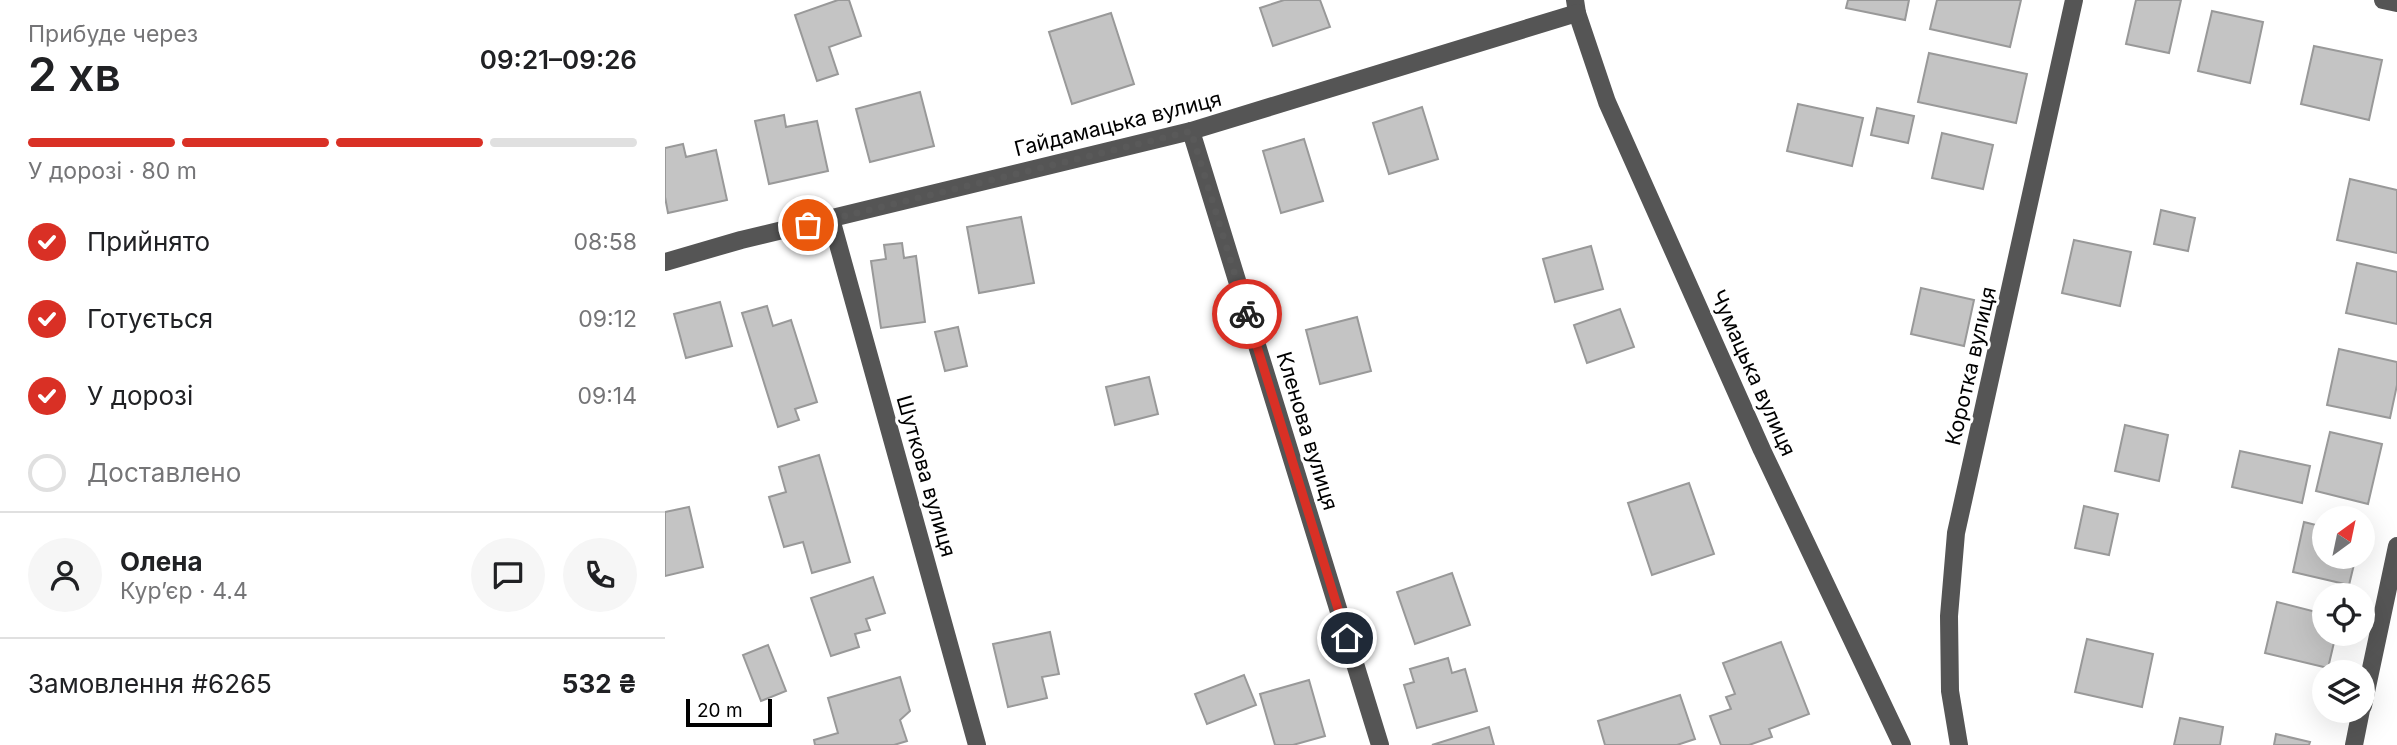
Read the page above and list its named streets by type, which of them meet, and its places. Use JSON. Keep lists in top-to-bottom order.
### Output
{
  "streets": {
    "street": [
      "Гайдамацька вулиця",
      "Коротка вулиця",
      "Чумацька вулиця",
      "Кленова вулиця",
      "Шуткова вулиця"
    ]
  },
  "crossings": [
    ["Гайдамацька вулиця", "Чумацька вулиця"],
    ["Гайдамацька вулиця", "Кленова вулиця"],
    ["Гайдамацька вулиця", "Шуткова вулиця"]
  ],
  "scale_bar": "20 m",
  "north": "top right",
  "page": {
    "heading": ["2 хв", "Прибуде через", "09:21–09:26"],
    "panel": [
      "Олена",
      "Кур’єр · 4.4",
      "Замовлення #6265",
      "532 ₴"
    ],
    "bar": "У дорозі · 80 m",
    "list": [
      ["Прийнято", "08:58"],
      ["Готується", "09:12"],
      ["У дорозі", "09:14"],
      "Доставлено"
    ],
    "scale": "20 m"
  }
}
